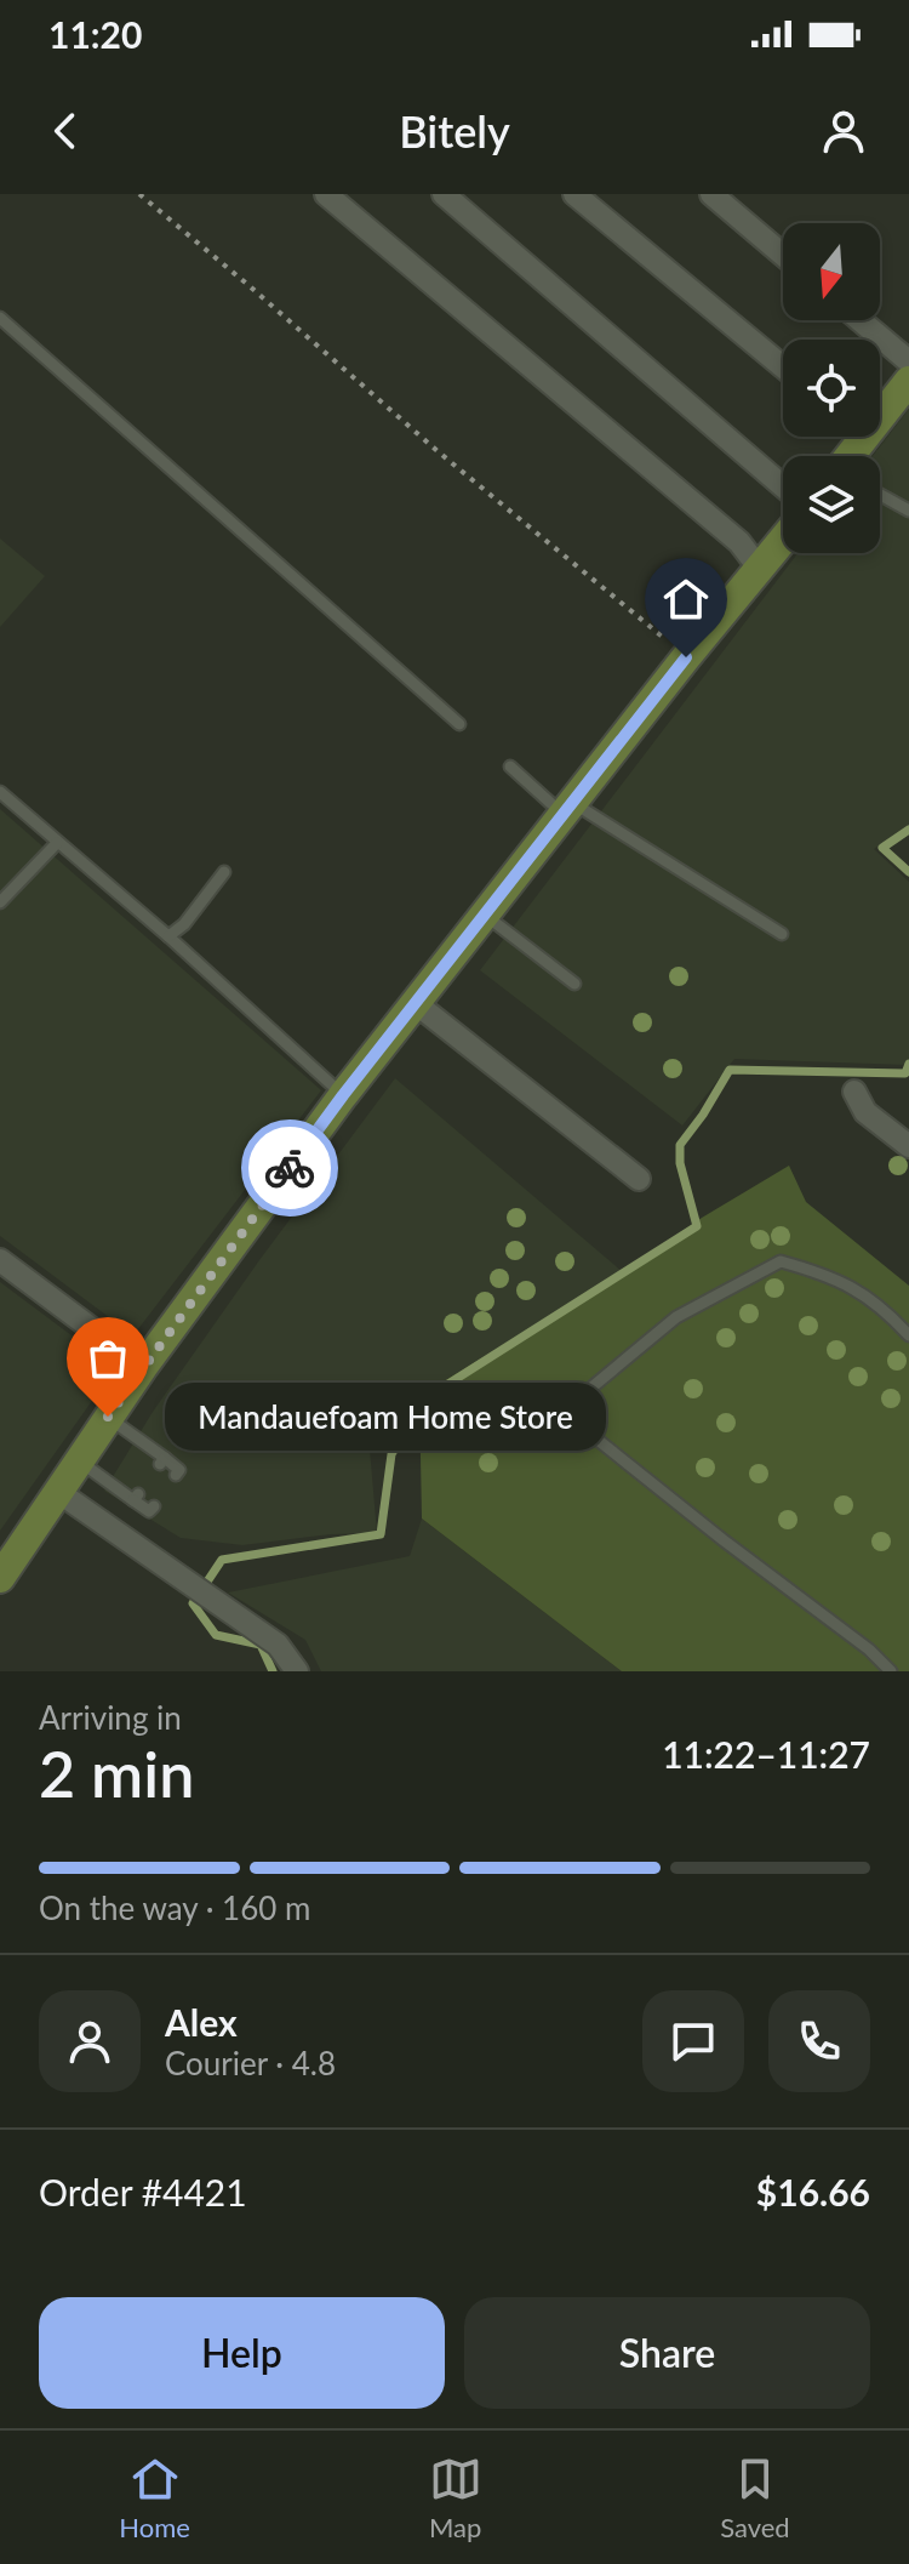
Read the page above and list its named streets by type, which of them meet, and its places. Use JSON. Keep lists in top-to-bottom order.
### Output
{
  "places": ["Mandauefoam Home Store"],
  "north": "bottom",
  "page": {
    "status": "11:20",
    "header": "Bitely",
    "bubble": "Mandauefoam Home Store",
    "heading": ["2 min", "Arriving in", "11:22–11:27"],
    "panel": [
      "Alex",
      "Courier · 4.8",
      "Order #4421",
      "$16.66"
    ],
    "bar": "On the way · 160 m",
    "buttons": ["Help", "Share"],
    "tabs": ["Home", "Map", "Saved"]
  }
}
